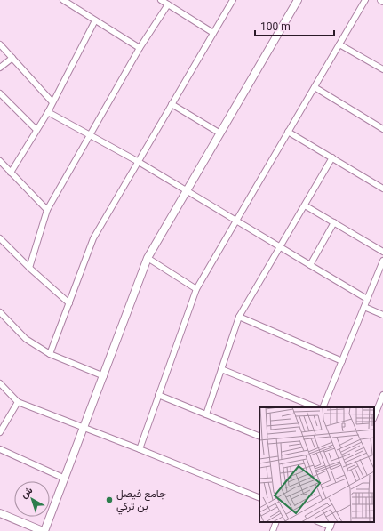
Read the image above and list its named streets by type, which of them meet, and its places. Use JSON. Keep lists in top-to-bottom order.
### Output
{
  "places": ["جامع فيصل بن تركي"],
  "scale_bar": "100 m",
  "north": "top left"
}
